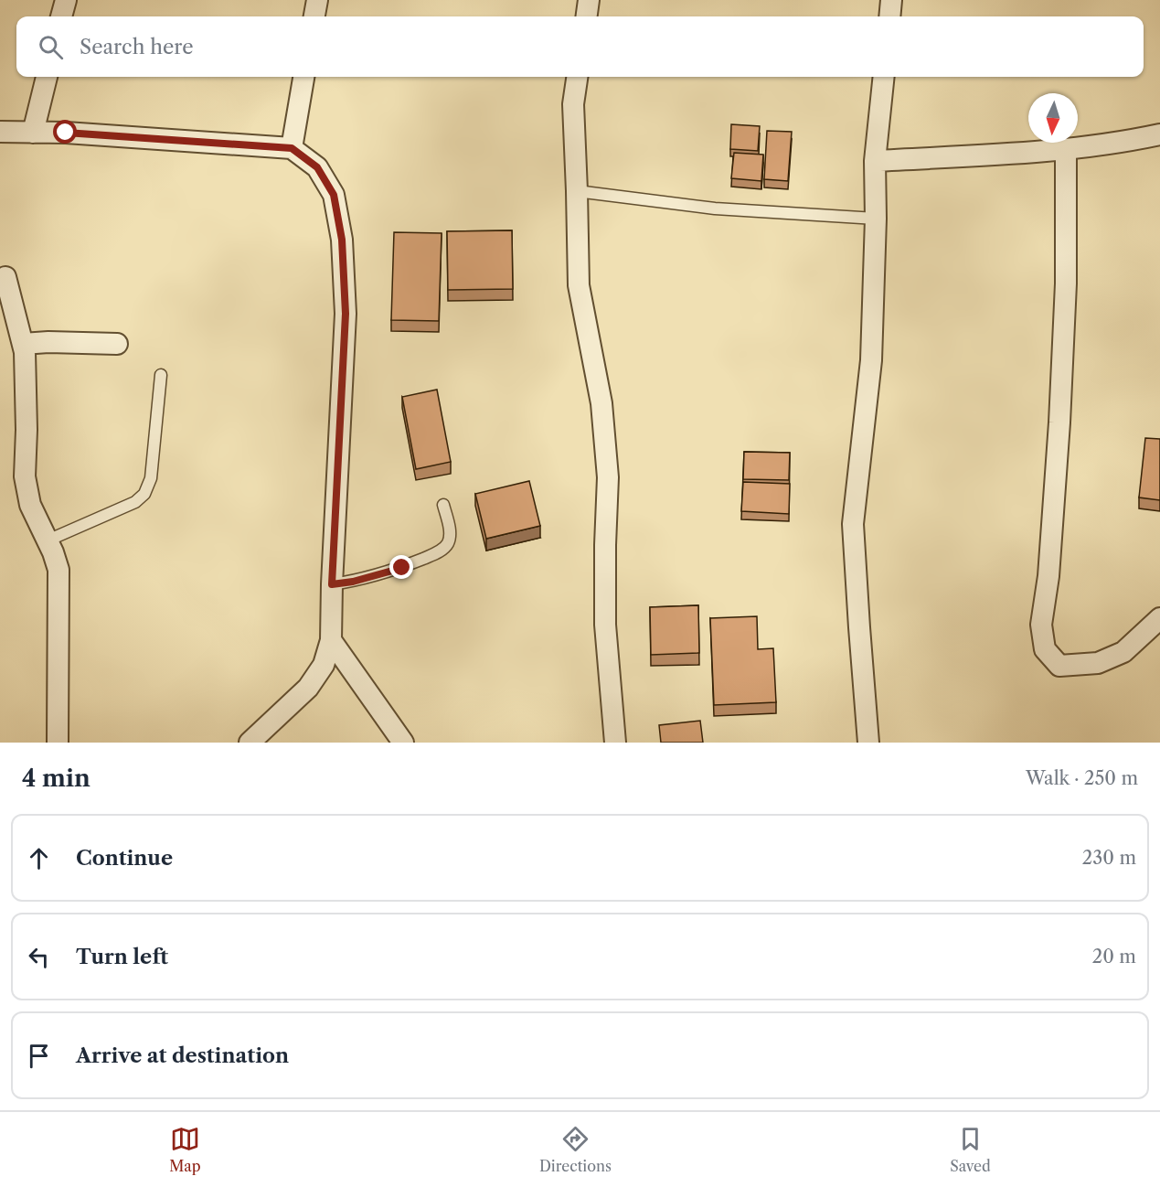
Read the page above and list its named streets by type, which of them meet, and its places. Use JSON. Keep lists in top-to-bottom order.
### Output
{
  "north": "bottom",
  "page": {
    "search": "Search here",
    "heading": ["4 min", "Walk · 250 m"],
    "list": [
      ["Continue", "230 m"],
      ["Turn left", "20 m"],
      "Arrive at destination"
    ],
    "nav": ["Map", "Directions", "Saved"]
  }
}
